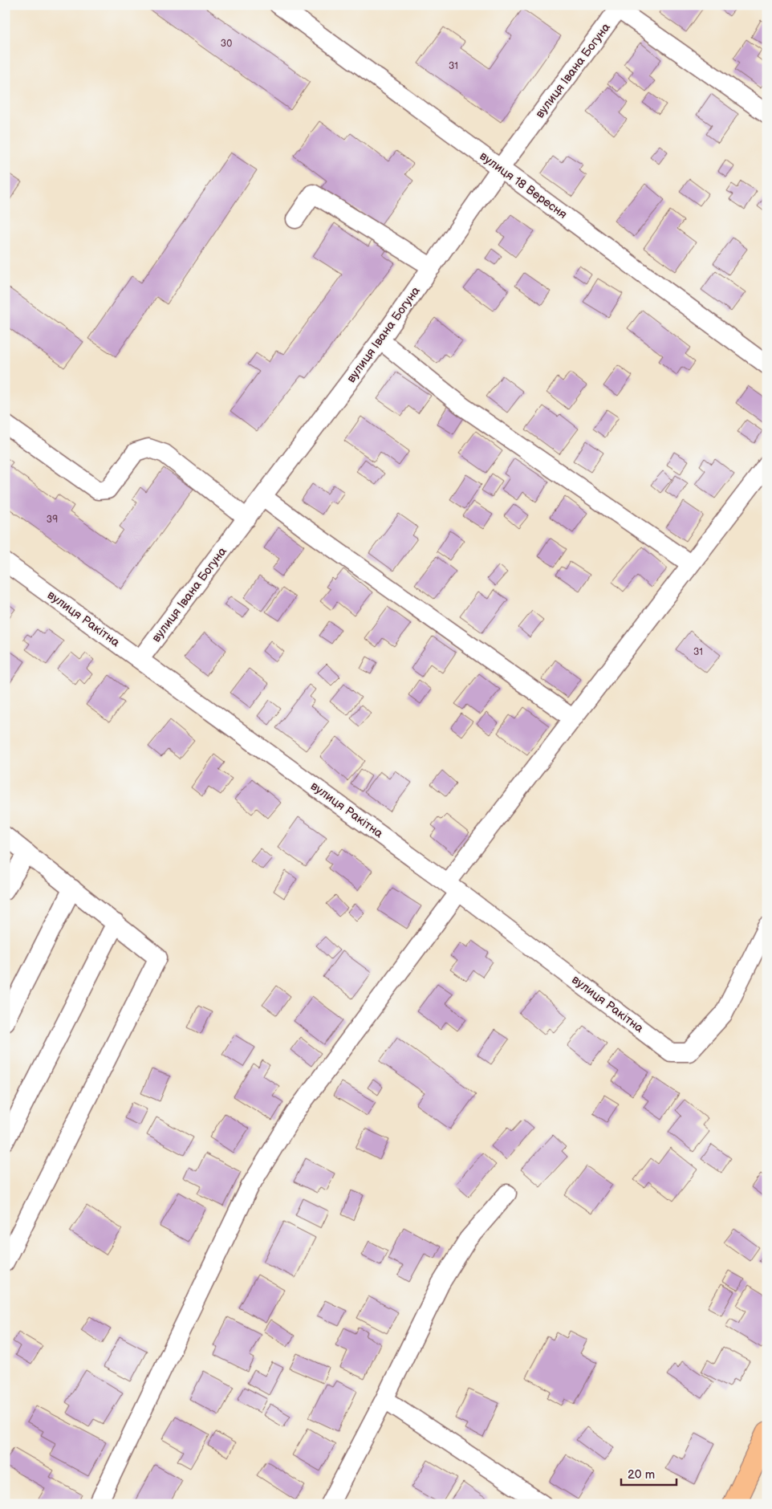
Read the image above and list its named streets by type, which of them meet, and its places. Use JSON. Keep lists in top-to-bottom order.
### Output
{
  "streets": {
    "street": ["вулиця Івана Богуна", "вулиця 18 Вересня", "вулиця Ракітна"]
  },
  "crossings": [
    ["вулиця Івана Богуна", "вулиця 18 Вересня"],
    ["вулиця Івана Богуна", "вулиця Ракітна"]
  ],
  "house_numbers": [
    "30",
    "31",
    "39",
    "31"
  ],
  "scale_bar": "20 m"
}
